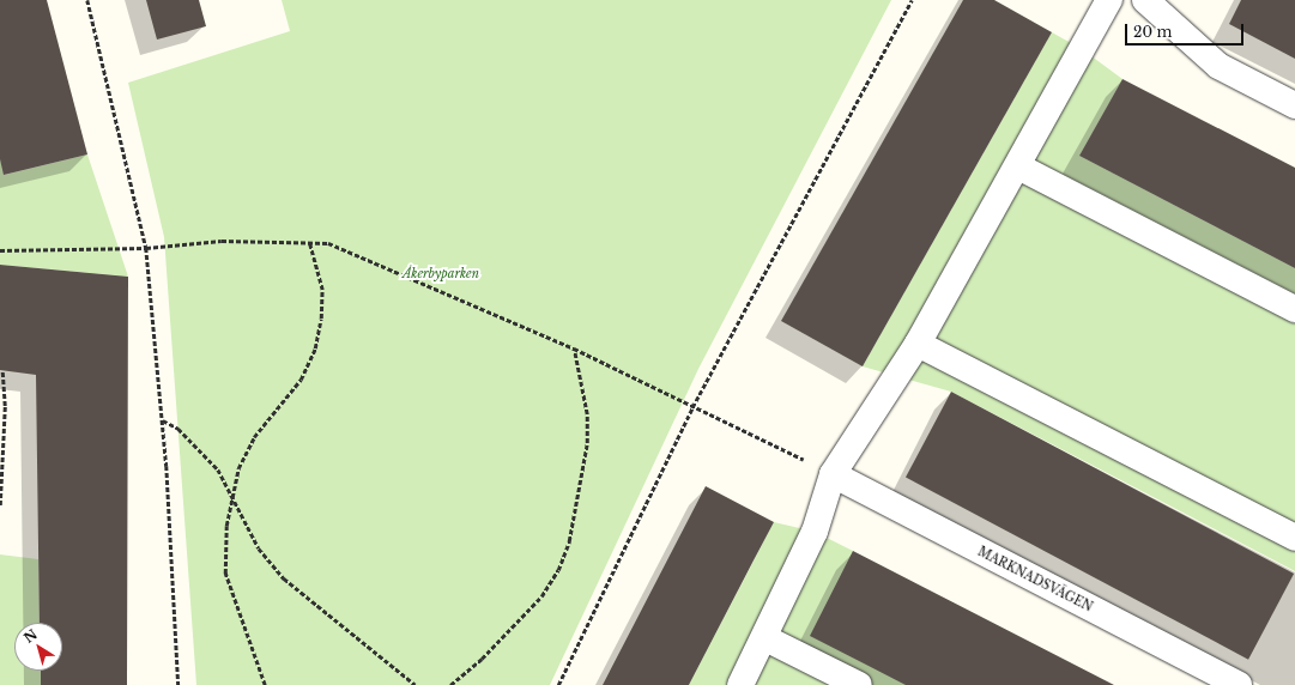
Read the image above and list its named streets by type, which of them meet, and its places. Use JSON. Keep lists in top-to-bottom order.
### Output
{
  "streets": {
    "street": ["MARKNADSVÄGEN"]
  },
  "parks": ["Åkerbyparken"],
  "scale_bar": "20 m",
  "north": "top left"
}
